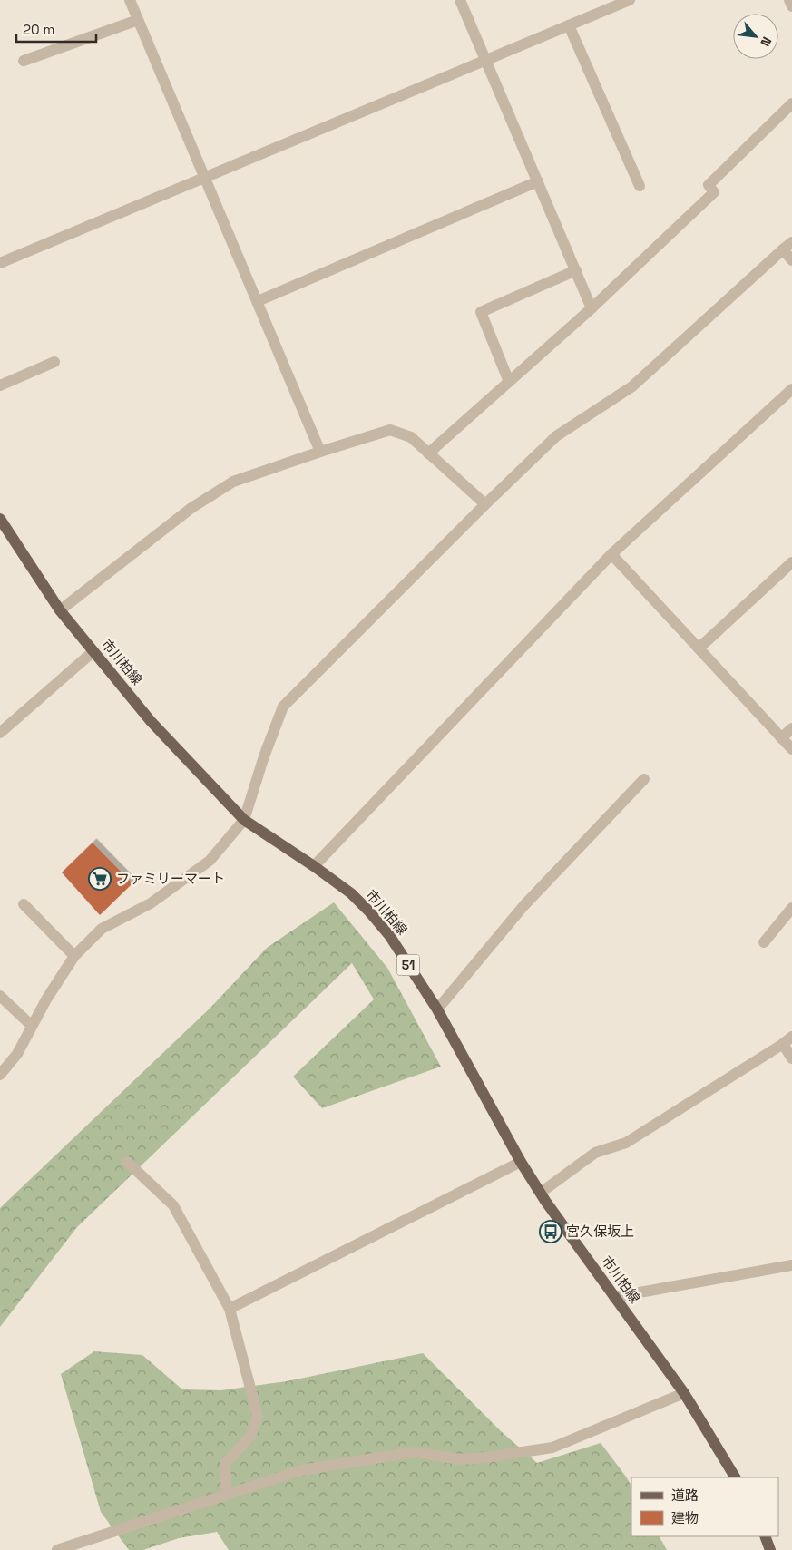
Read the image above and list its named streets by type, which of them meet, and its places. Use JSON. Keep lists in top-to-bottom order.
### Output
{
  "streets": {
    "main road": ["市川柏線", "51"]
  },
  "places": {
    "supermarket": ["ファミリーマート"],
    "bus stop": ["宮久保坂上"]
  },
  "legend": ["道路", "建物"],
  "scale_bar": "20 m",
  "north": "bottom right"
}
